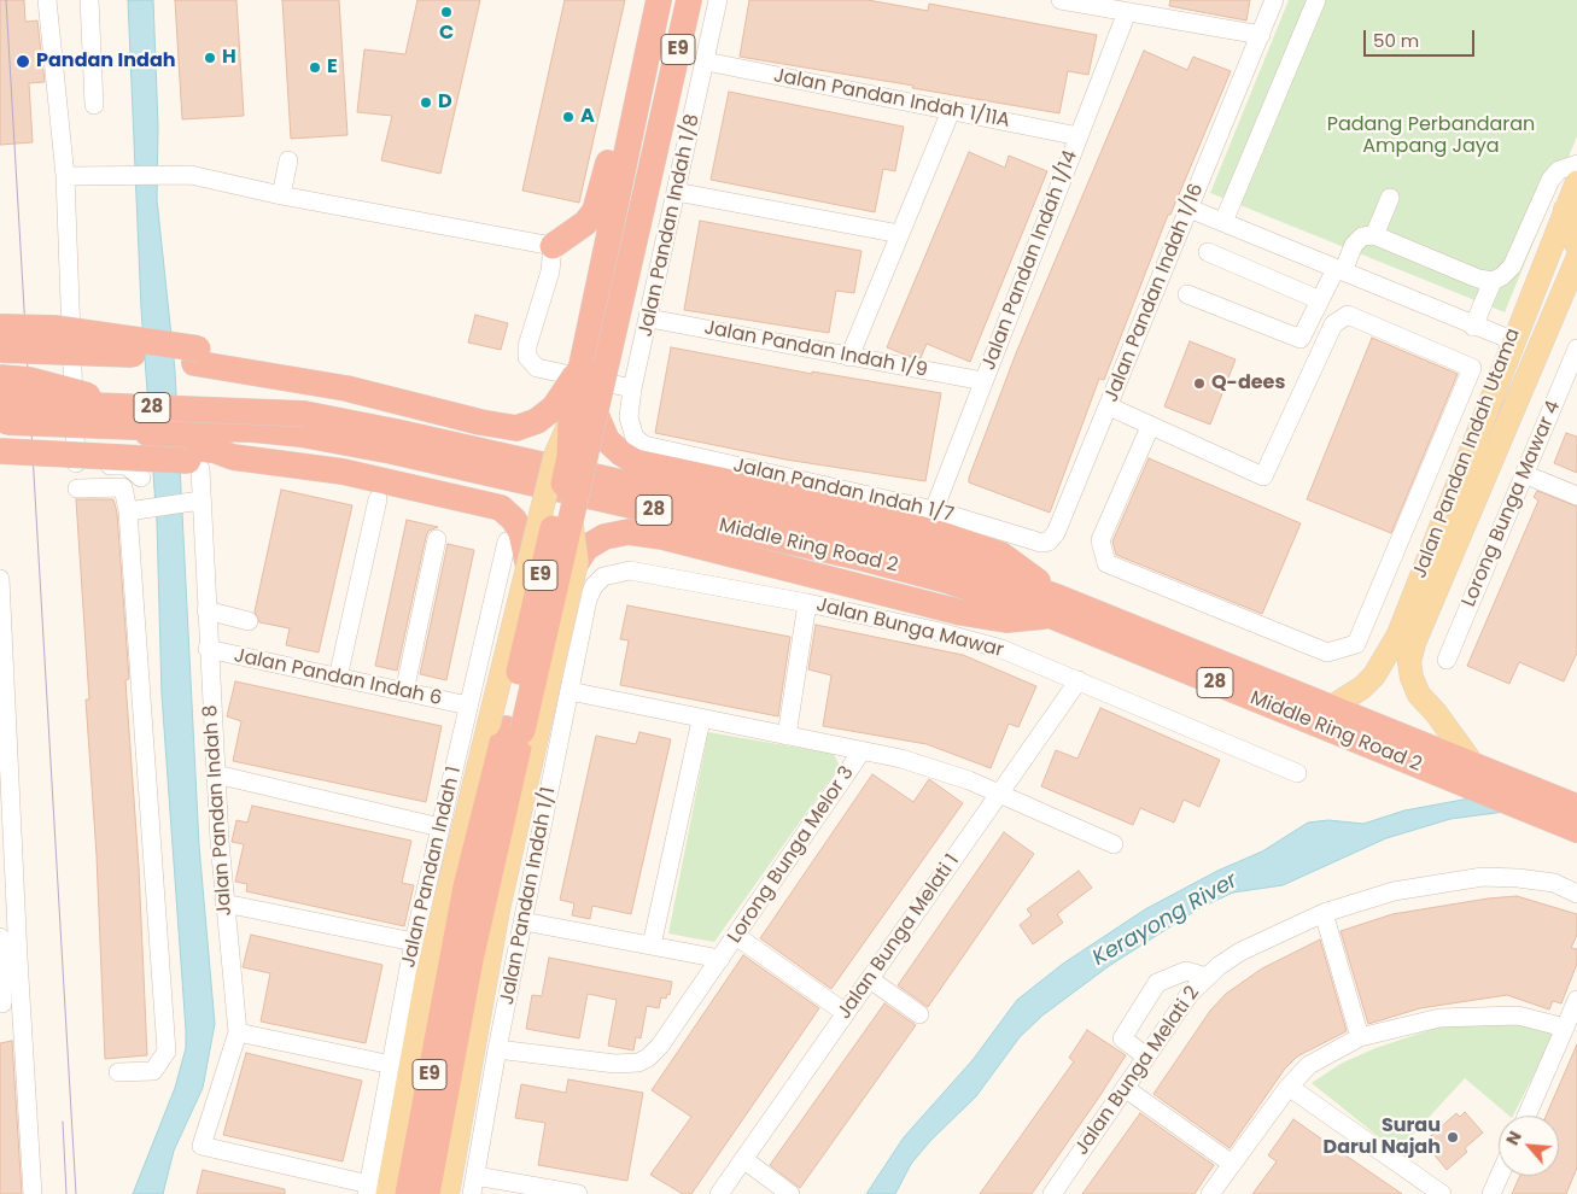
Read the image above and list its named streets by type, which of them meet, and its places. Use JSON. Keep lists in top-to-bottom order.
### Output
{
  "streets": {
    "highway": ["E9", "28", "Middle Ring Road 2"],
    "main road": ["Jalan Pandan Indah Utama"],
    "street": [
      "Jalan Pandan Indah 1/11A",
      "Jalan Pandan Indah 1/8",
      "Jalan Pandan Indah 1/14",
      "Jalan Pandan Indah 1/16",
      "Jalan Pandan Indah 1/9",
      "Jalan Pandan Indah 1/7",
      "Lorong Bunga Mawar 4",
      "Jalan Bunga Mawar",
      "Jalan Pandan Indah 6",
      "Jalan Pandan Indah 8",
      "Lorong Bunga Melor 3",
      "Jalan Pandan Indah 1",
      "Jalan Pandan Indah 1/1",
      "Jalan Bunga Melati 1",
      "Jalan Bunga Melati 2"
    ]
  },
  "crossings": [
    ["Jalan Pandan Indah 1/11A", "Jalan Pandan Indah 1/8"],
    ["Jalan Pandan Indah 1/11A", "Jalan Pandan Indah 1/14"],
    ["Jalan Pandan Indah 1/8", "Jalan Pandan Indah 1/9"],
    ["Jalan Pandan Indah 1/8", "Jalan Pandan Indah 1/7"],
    ["Jalan Pandan Indah 1/14", "Jalan Pandan Indah 1/9"],
    ["Jalan Pandan Indah 1/14", "Jalan Pandan Indah 1/7"],
    ["Jalan Pandan Indah 1/16", "Jalan Pandan Indah 1/7"],
    ["Jalan Pandan Indah Utama", "Middle Ring Road 2"],
    ["Jalan Bunga Mawar", "Jalan Pandan Indah 1/1"],
    ["Jalan Bunga Mawar", "Jalan Bunga Melati 1"],
    ["Jalan Pandan Indah 6", "Jalan Pandan Indah 8"],
    ["Jalan Pandan Indah 6", "Jalan Pandan Indah 1"],
    ["Lorong Bunga Melor 3", "Jalan Pandan Indah 1/1"]
  ],
  "water": ["Kerayong River"],
  "parks": ["Padang Perbandaran Ampang Jaya"],
  "places": [
    "C",
    "H",
    "Pandan Indah",
    "E",
    "D",
    "A",
    "Q-dees",
    "Surau Darul Najah"
  ],
  "scale_bar": "50 m",
  "north": "top left"
}
